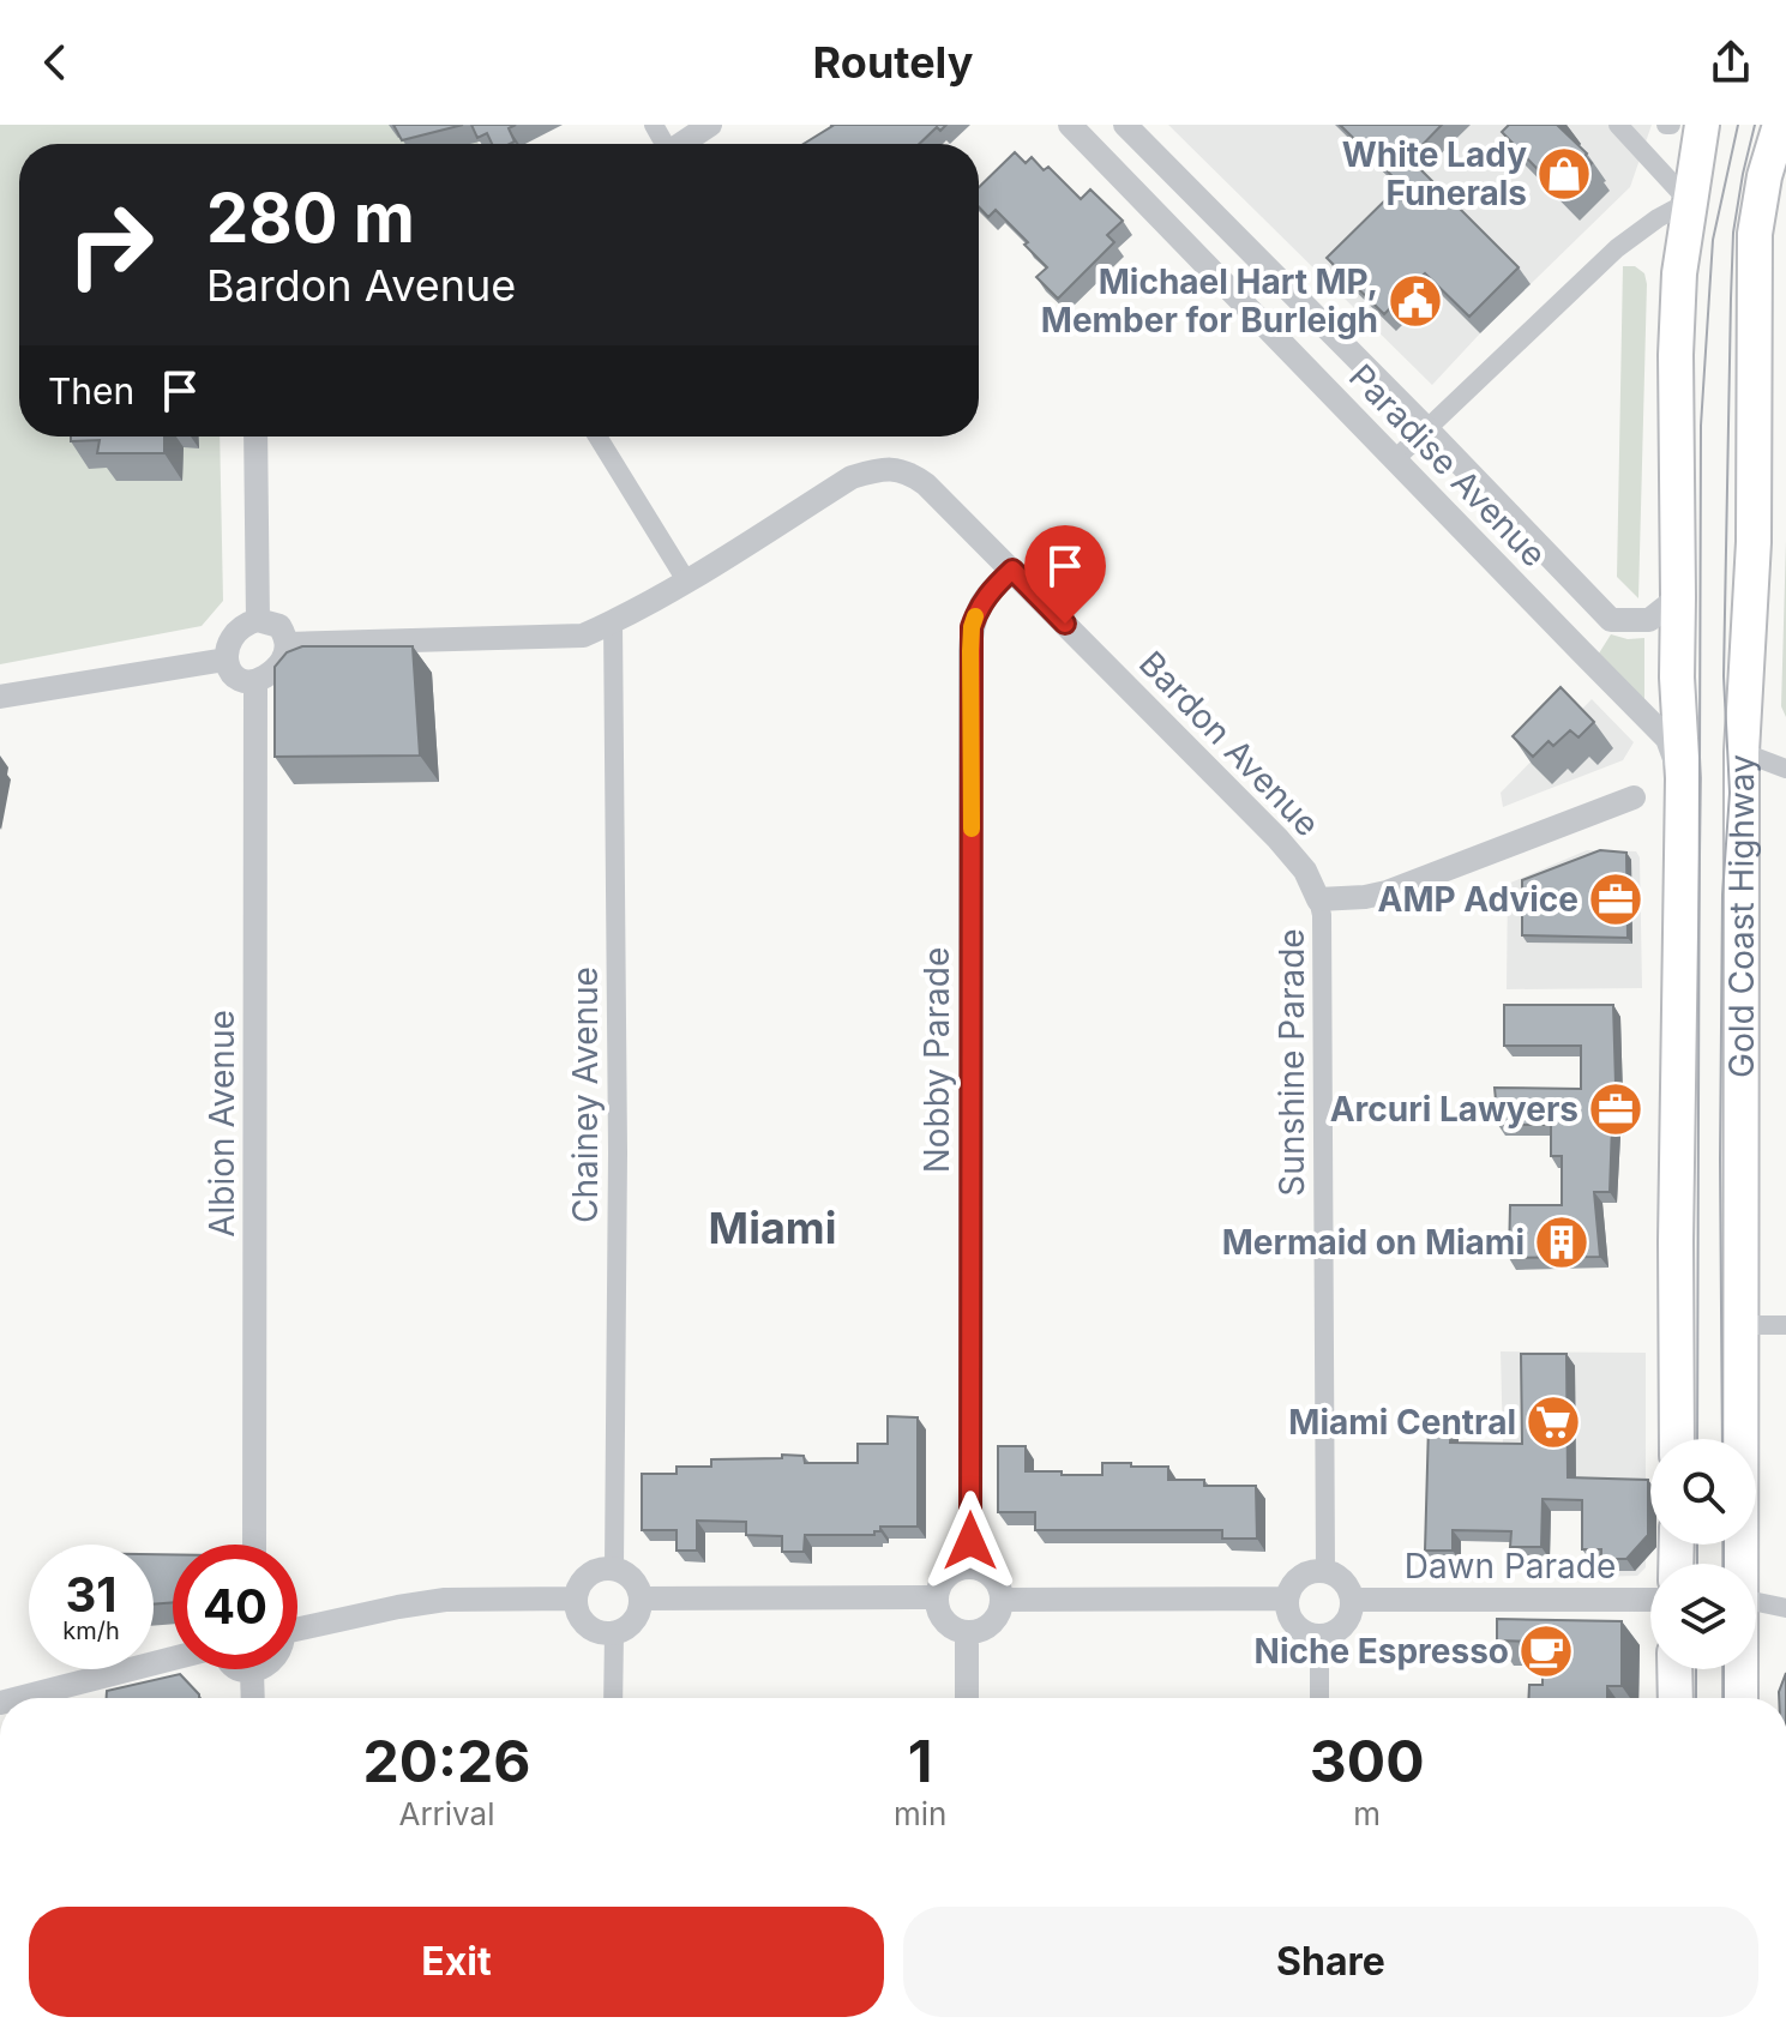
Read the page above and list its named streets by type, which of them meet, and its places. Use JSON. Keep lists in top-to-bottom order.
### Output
{
  "streets": {
    "highway": ["Gold Coast Highway"],
    "street": [
      "Paradise Avenue",
      "Bardon Avenue",
      "Nobby Parade",
      "Sunshine Parade",
      "Chainey Avenue",
      "Albion Avenue",
      "Dawn Parade"
    ]
  },
  "crossings": [
    ["Paradise Avenue", "Gold Coast Highway"],
    ["Bardon Avenue", "Nobby Parade"],
    ["Bardon Avenue", "Sunshine Parade"],
    ["Bardon Avenue", "Chainey Avenue"],
    ["Bardon Avenue", "Albion Avenue"],
    ["Sunshine Parade", "Dawn Parade"]
  ],
  "districts": ["Miami"],
  "places": {
    "shop": ["White Lady Funerals"],
    "public building": ["Michael Hart MP, Member for Burleigh"],
    "office": ["AMP Advice", "Arcuri Lawyers"],
    "building": ["Mermaid on Miami"],
    "supermarket": ["Miami Central"],
    "cafe": ["Niche Espresso"]
  },
  "page": {
    "header": "Routely",
    "turn": ["280 m", "Bardon Avenue"],
    "then": "Then",
    "speed": "31 km/h",
    "limit": "40",
    "eta": [
      "20:26",
      "Arrival",
      "1",
      "min",
      "300",
      "m"
    ],
    "buttons": ["Exit", "Share"]
  }
}
